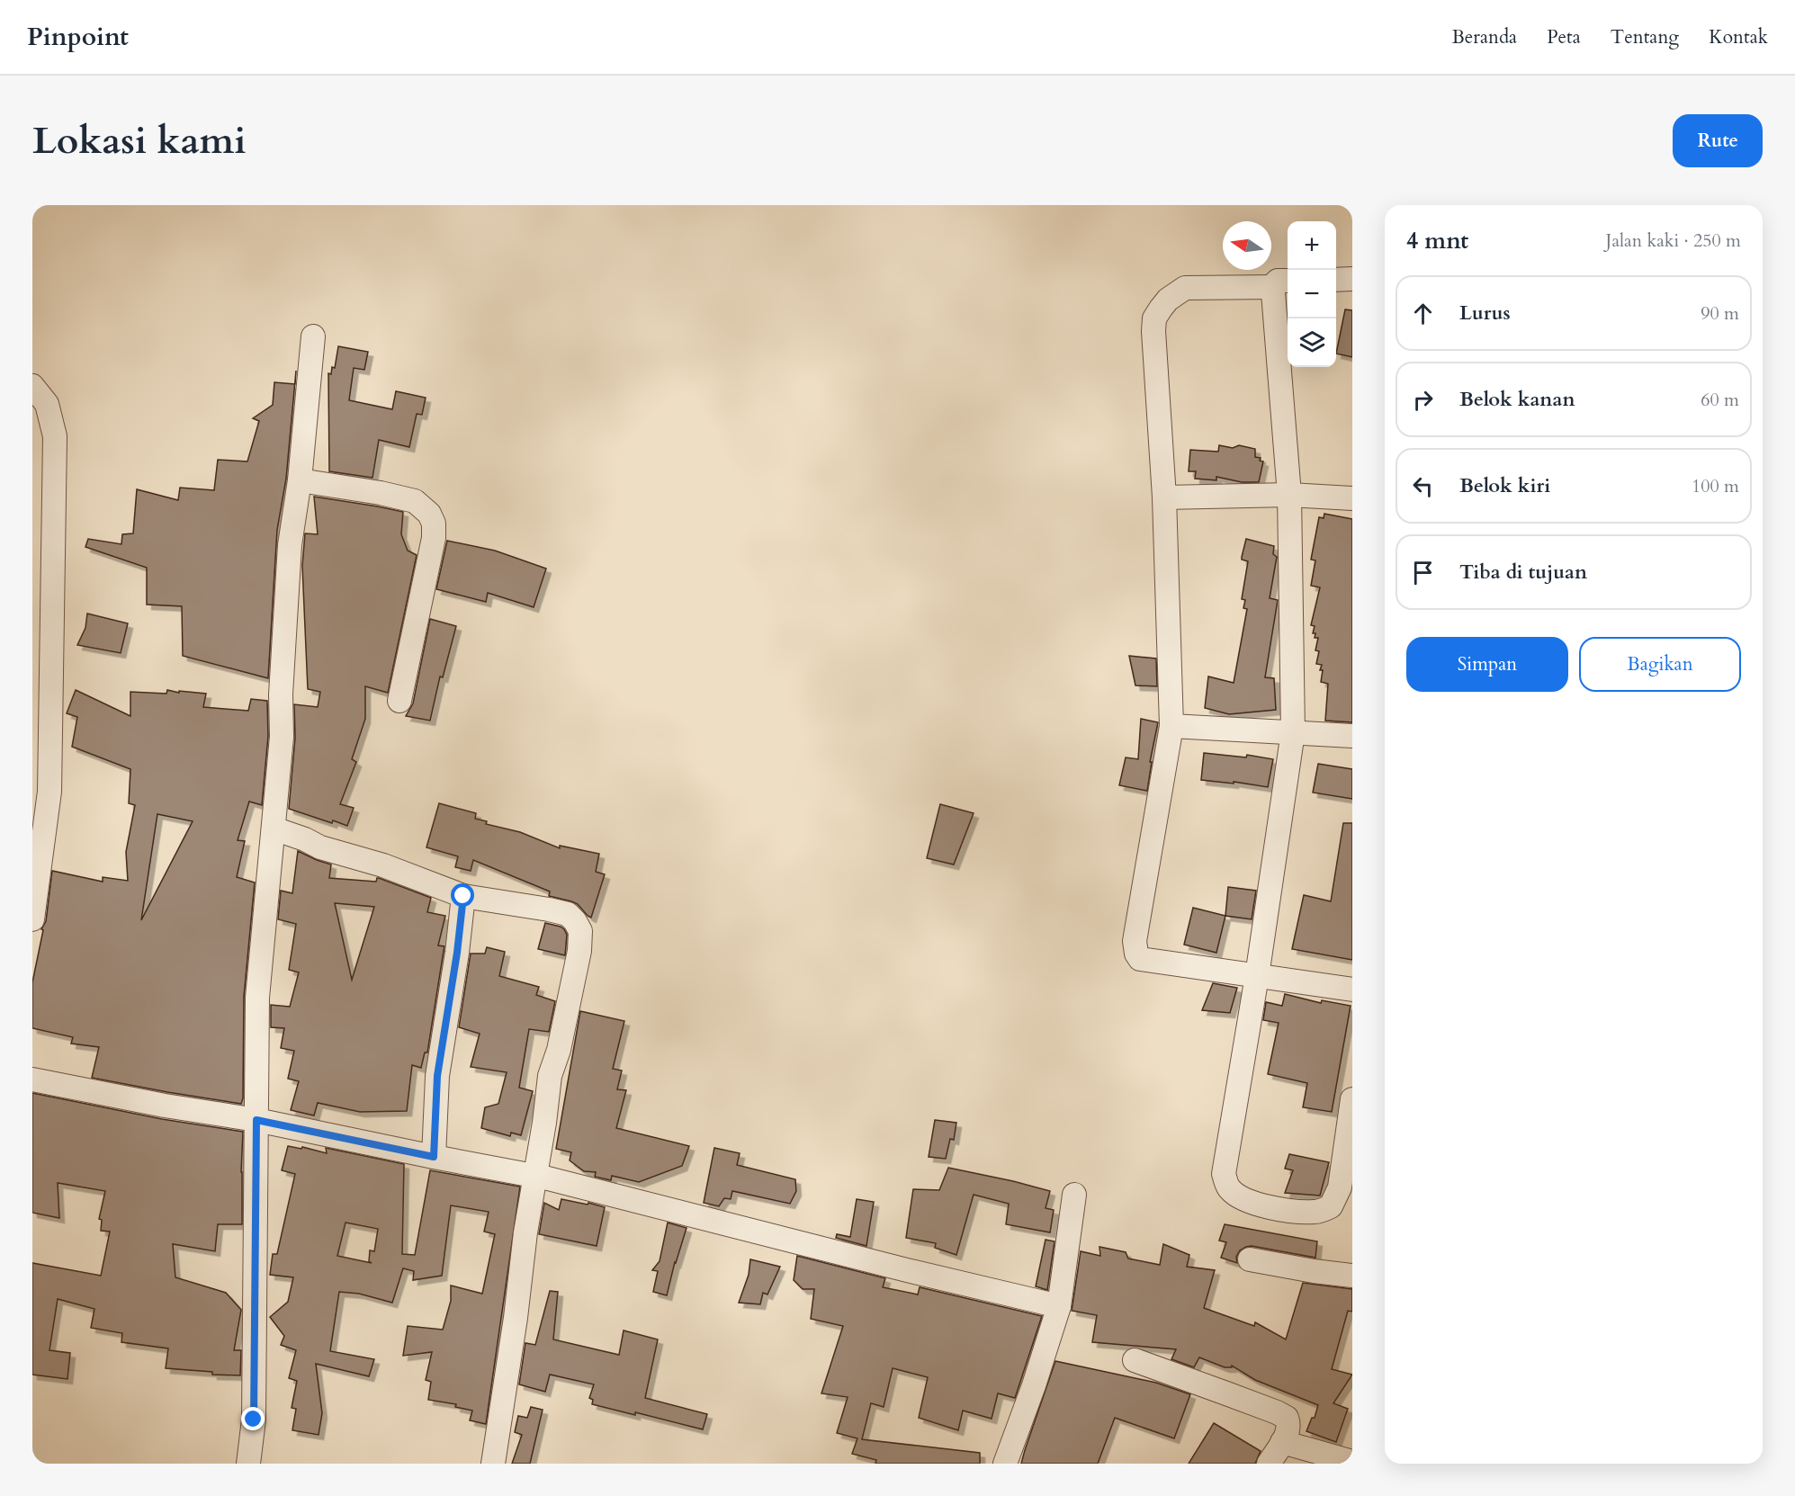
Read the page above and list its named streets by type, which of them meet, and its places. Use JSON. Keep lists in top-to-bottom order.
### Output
{
  "north": "left",
  "page": {
    "header": "Pinpoint",
    "nav": [
      "Beranda",
      "Peta",
      "Tentang",
      "Kontak"
    ],
    "buttons": [
      "Rute",
      ["Simpan", "Bagikan"]
    ],
    "title": "Lokasi kami",
    "heading": ["4 mnt", "Jalan kaki · 250 m"],
    "map_buttons": ["+", "−"],
    "list": [
      ["Lurus", "90 m"],
      ["Belok kanan", "60 m"],
      ["Belok kiri", "100 m"],
      "Tiba di tujuan"
    ]
  }
}
